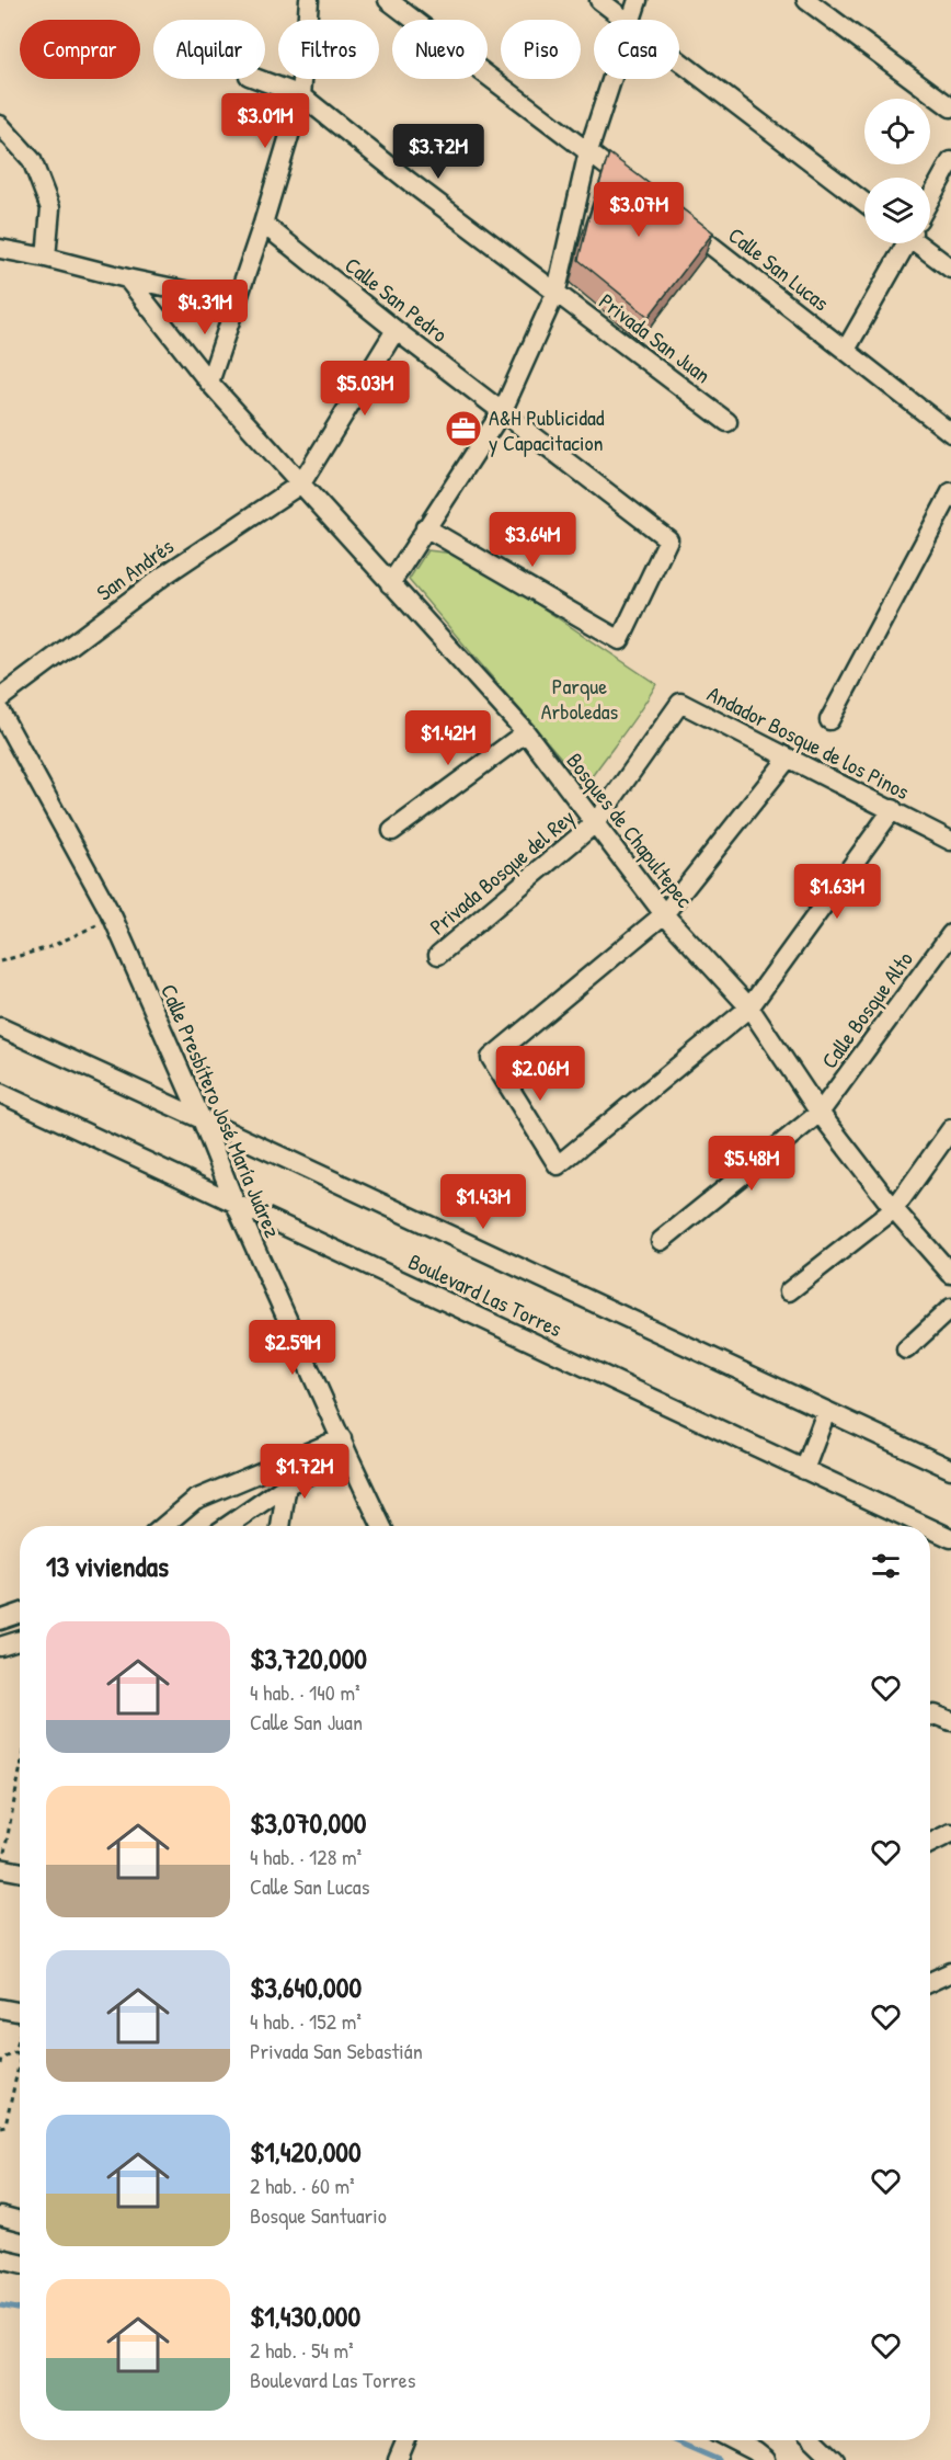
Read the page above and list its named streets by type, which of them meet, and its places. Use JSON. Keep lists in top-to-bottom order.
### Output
{
  "streets": {
    "street": [
      "Calle San Lucas",
      "Calle San Pedro",
      "Privada San Juan",
      "San Andrés",
      "Andador Bosque de los Pinos",
      "Bosques de Chapultepec",
      "Privada Bosque del Rey",
      "Calle Bosque Alto",
      "Calle Presbítero José María Juárez",
      "Boulevard Las Torres"
    ]
  },
  "crossings": [
    ["San Andrés", "Bosques de Chapultepec"],
    ["Andador Bosque de los Pinos", "Privada Bosque del Rey"],
    ["Bosques de Chapultepec", "Privada Bosque del Rey"],
    ["Bosques de Chapultepec", "Calle Bosque Alto"],
    ["Calle Presbítero José María Juárez", "Boulevard Las Torres"]
  ],
  "parks": ["Parque Arboledas"],
  "places": {
    "office": ["A&H Publicidad y Capacitacion"]
  },
  "page": {
    "chip": [
      "Comprar",
      "Alquilar",
      "Filtros",
      "Nuevo",
      "Piso",
      "Casa"
    ],
    "price": [
      "$3.01M",
      "$3.72M",
      "$3.07M",
      "$4.31M",
      "$5.03M",
      "$3.64M",
      "$1.42M",
      "$1.63M",
      "$2.06M",
      "$5.48M",
      "$1.43M",
      "$2.59M",
      "$1.72M"
    ],
    "heading": "13 viviendas",
    "list": [
      {
        "name": "$3,720,000",
        "note": "4 hab. · 140 m² · Calle San Juan"
      },
      {
        "name": "$3,070,000",
        "note": "4 hab. · 128 m² · Calle San Lucas"
      },
      {
        "name": "$3,640,000",
        "note": "4 hab. · 152 m² · Privada San Sebastián"
      },
      {
        "name": "$1,420,000",
        "note": "2 hab. · 60 m² · Bosque Santuario"
      },
      {
        "name": "$1,430,000",
        "note": "2 hab. · 54 m² · Boulevard Las Torres"
      }
    ]
  }
}
